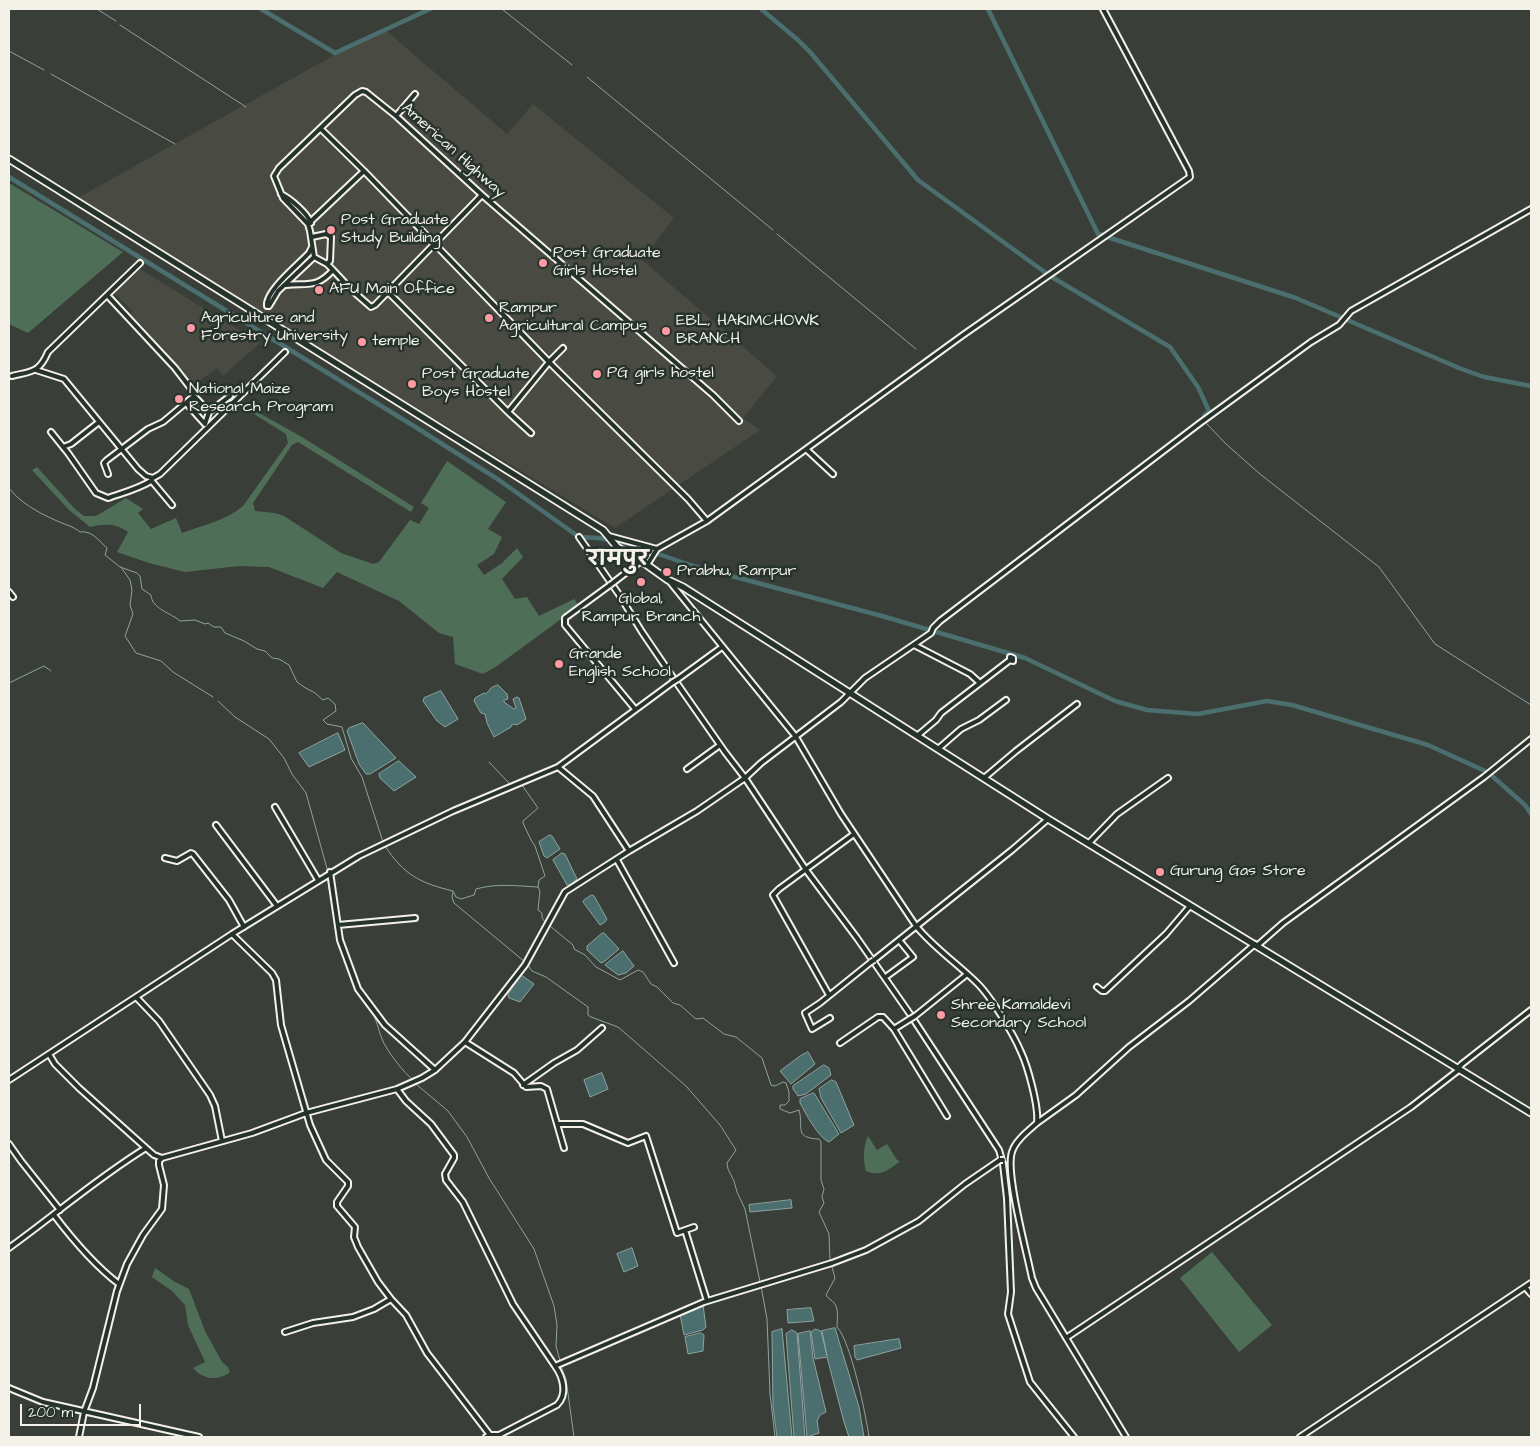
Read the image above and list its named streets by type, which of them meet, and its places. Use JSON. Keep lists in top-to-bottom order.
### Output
{
  "streets": {
    "street": ["American Highway"]
  },
  "districts": ["रामपुर"],
  "places": [
    "Post Graduate Study Building",
    "Post Graduate Girls Hostel",
    "AFU Main Office",
    "Rampur Agricultural Campus",
    "Agriculture and Forestry University",
    "EBL, HAKIMCHOWK BRANCH",
    "temple",
    "PG girls hostel",
    "Post Graduate Boys Hostel",
    "National Maize Research Program",
    "Prabhu, Rampur",
    "Global, Rampur Branch",
    "Grande English School",
    "Gurung Gas Store",
    "Shree Kamaldevi Secondary School"
  ],
  "scale_bar": "200 m"
}
